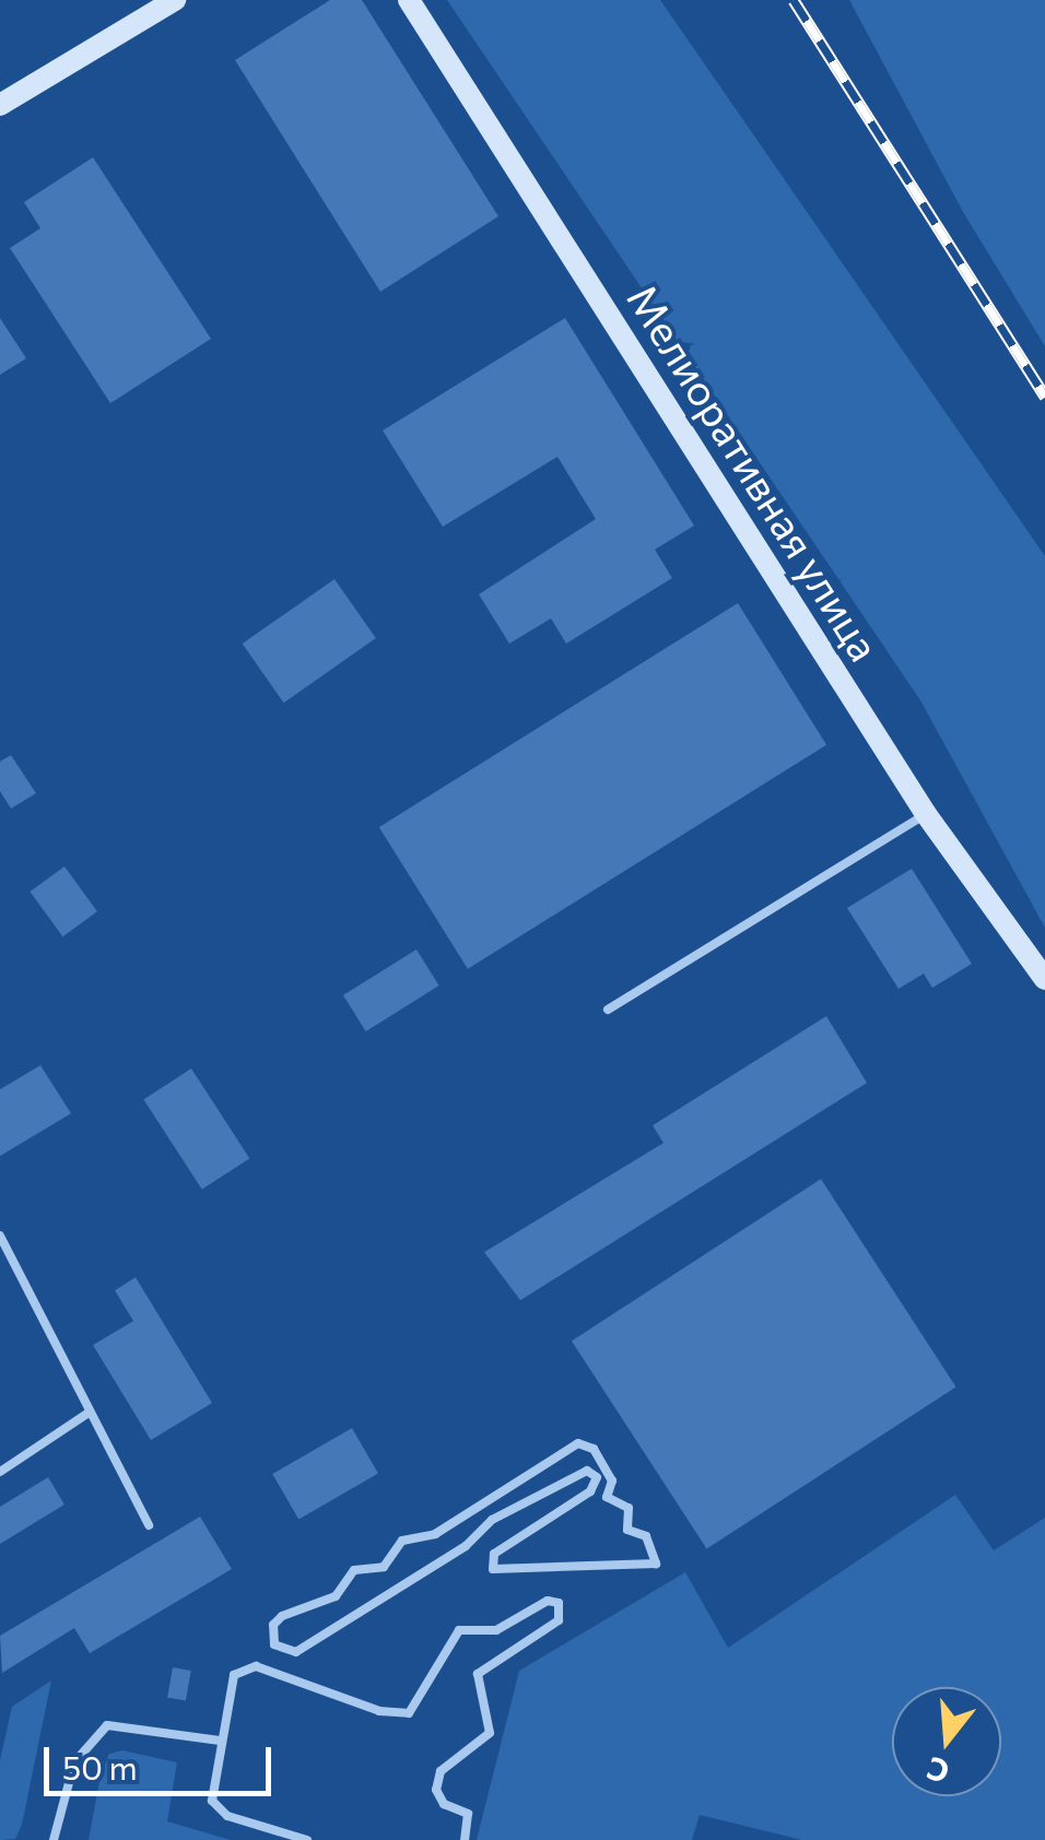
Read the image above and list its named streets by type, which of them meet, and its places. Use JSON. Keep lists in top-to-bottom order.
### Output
{
  "streets": {
    "street": ["Мелиоративная улица"]
  },
  "scale_bar": "50 m",
  "north": "bottom"
}
